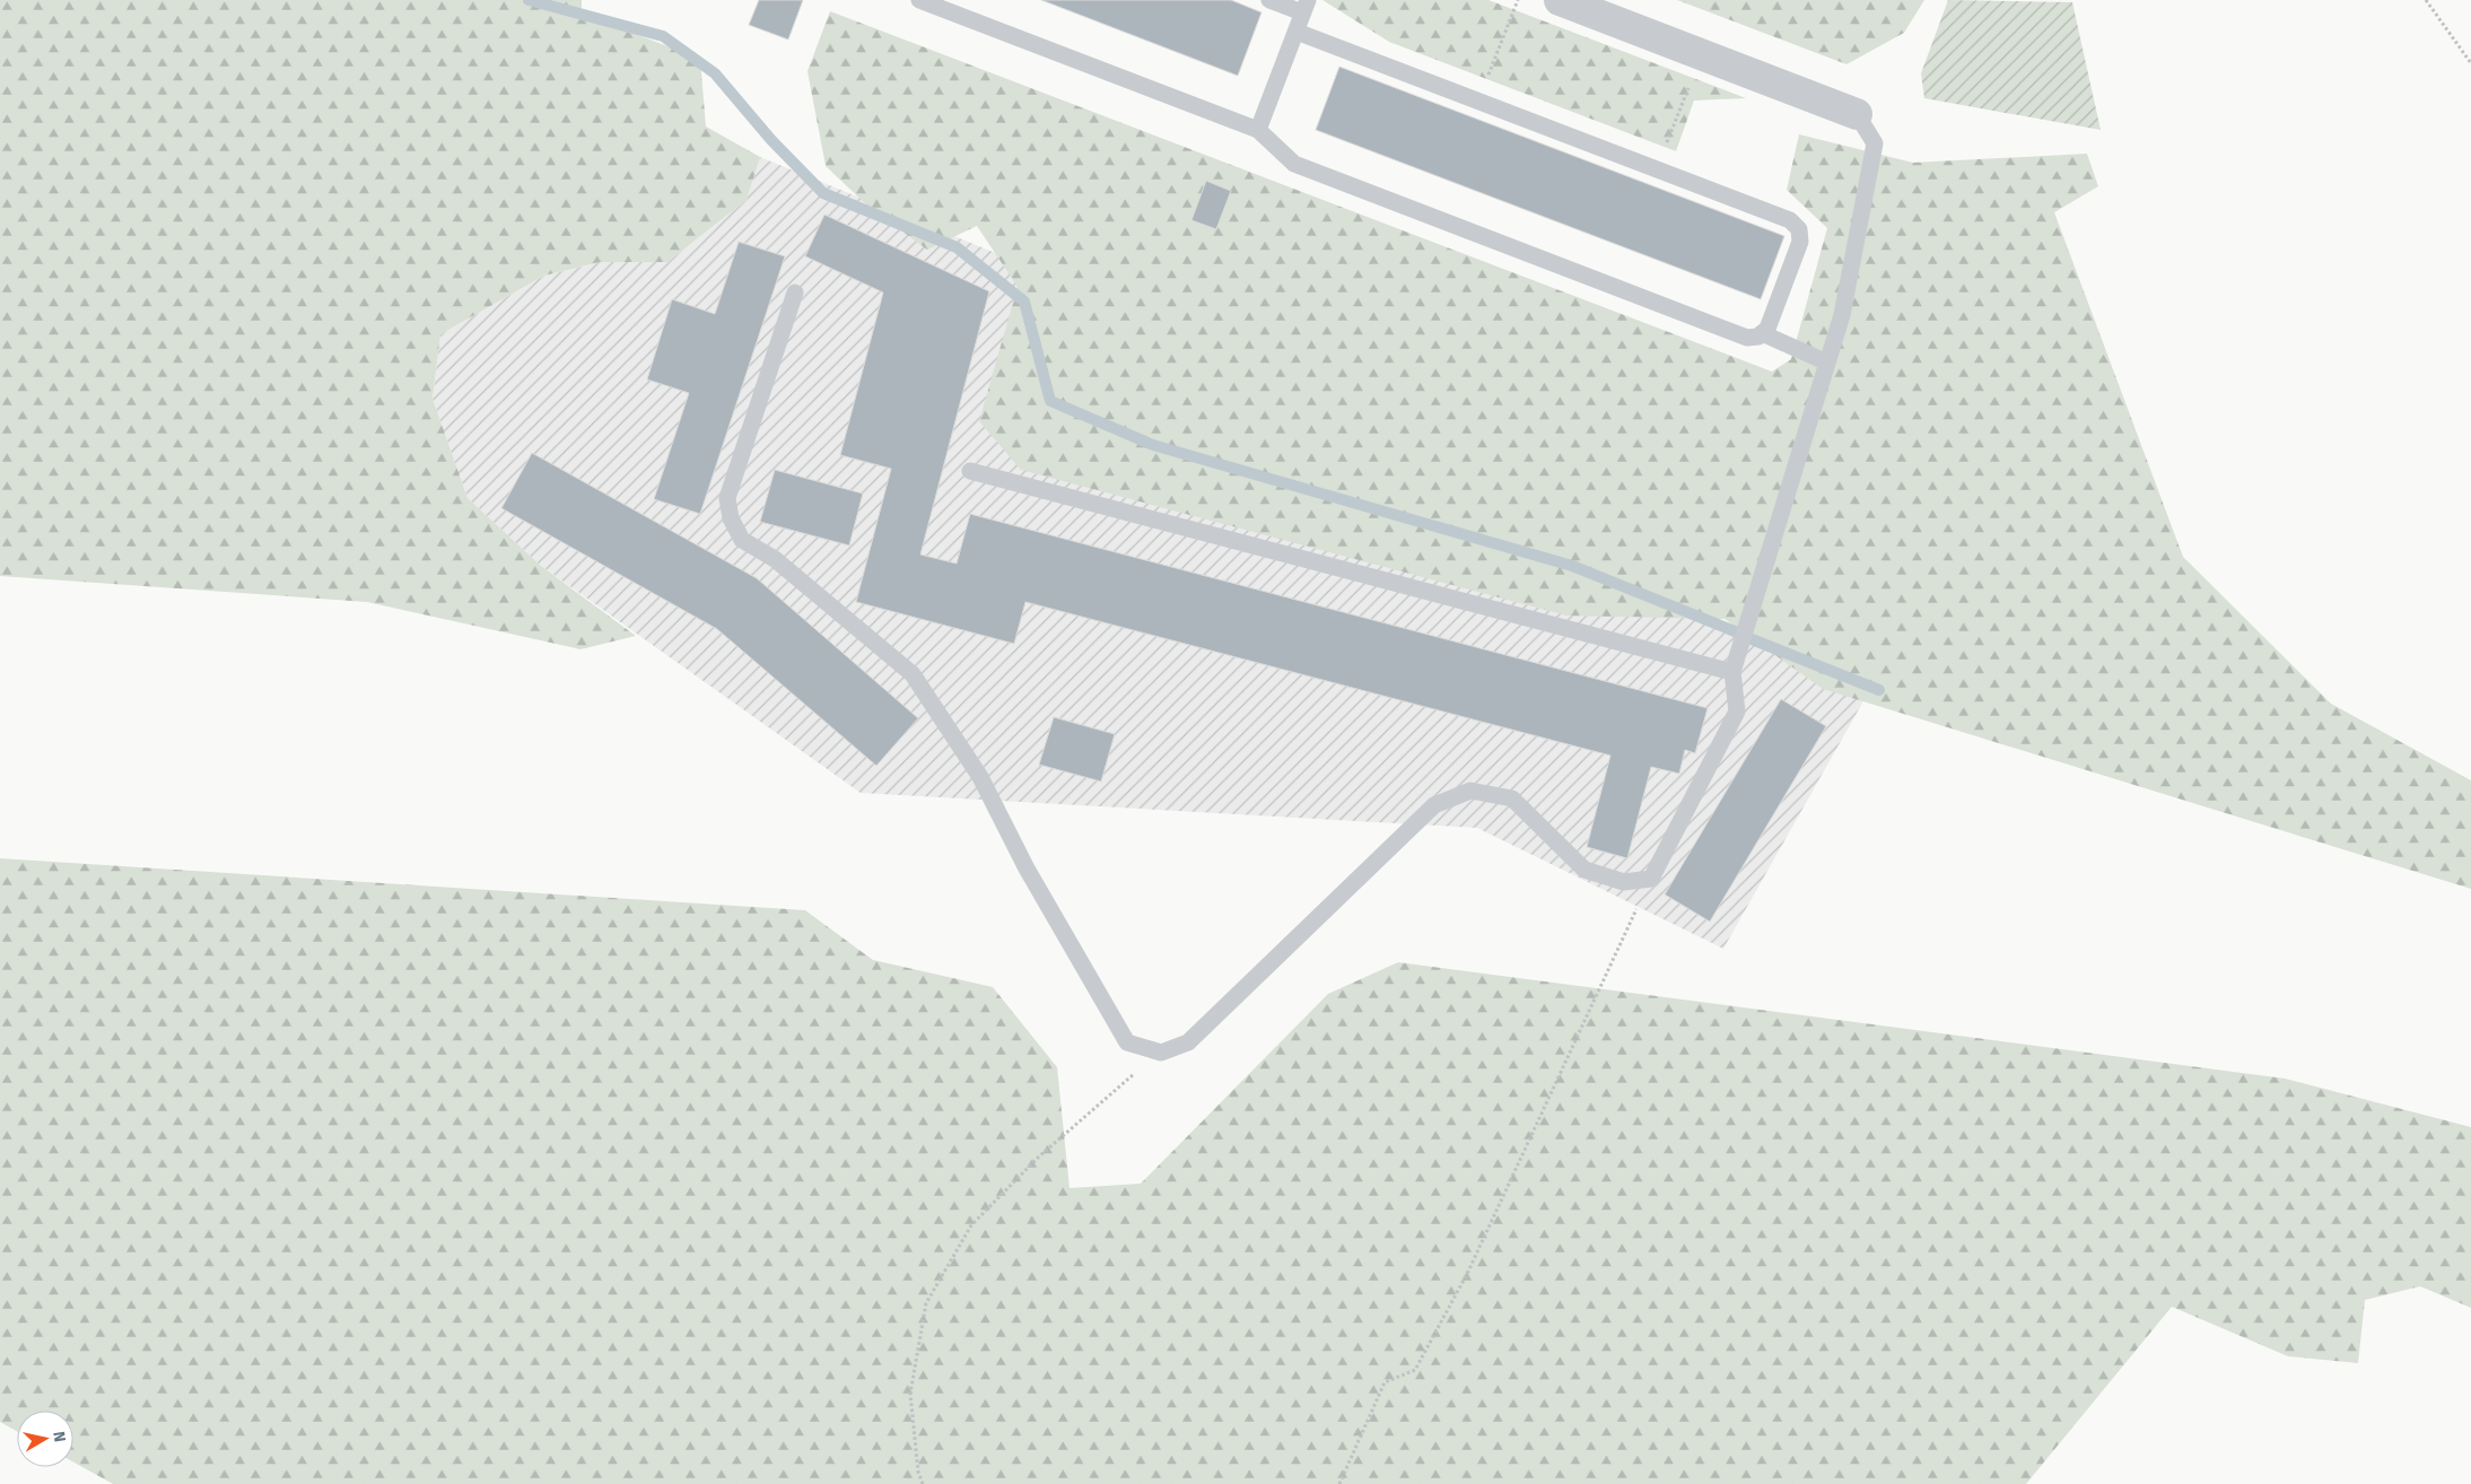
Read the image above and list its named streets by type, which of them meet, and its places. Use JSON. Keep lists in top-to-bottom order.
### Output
{
  "north": "right"
}
